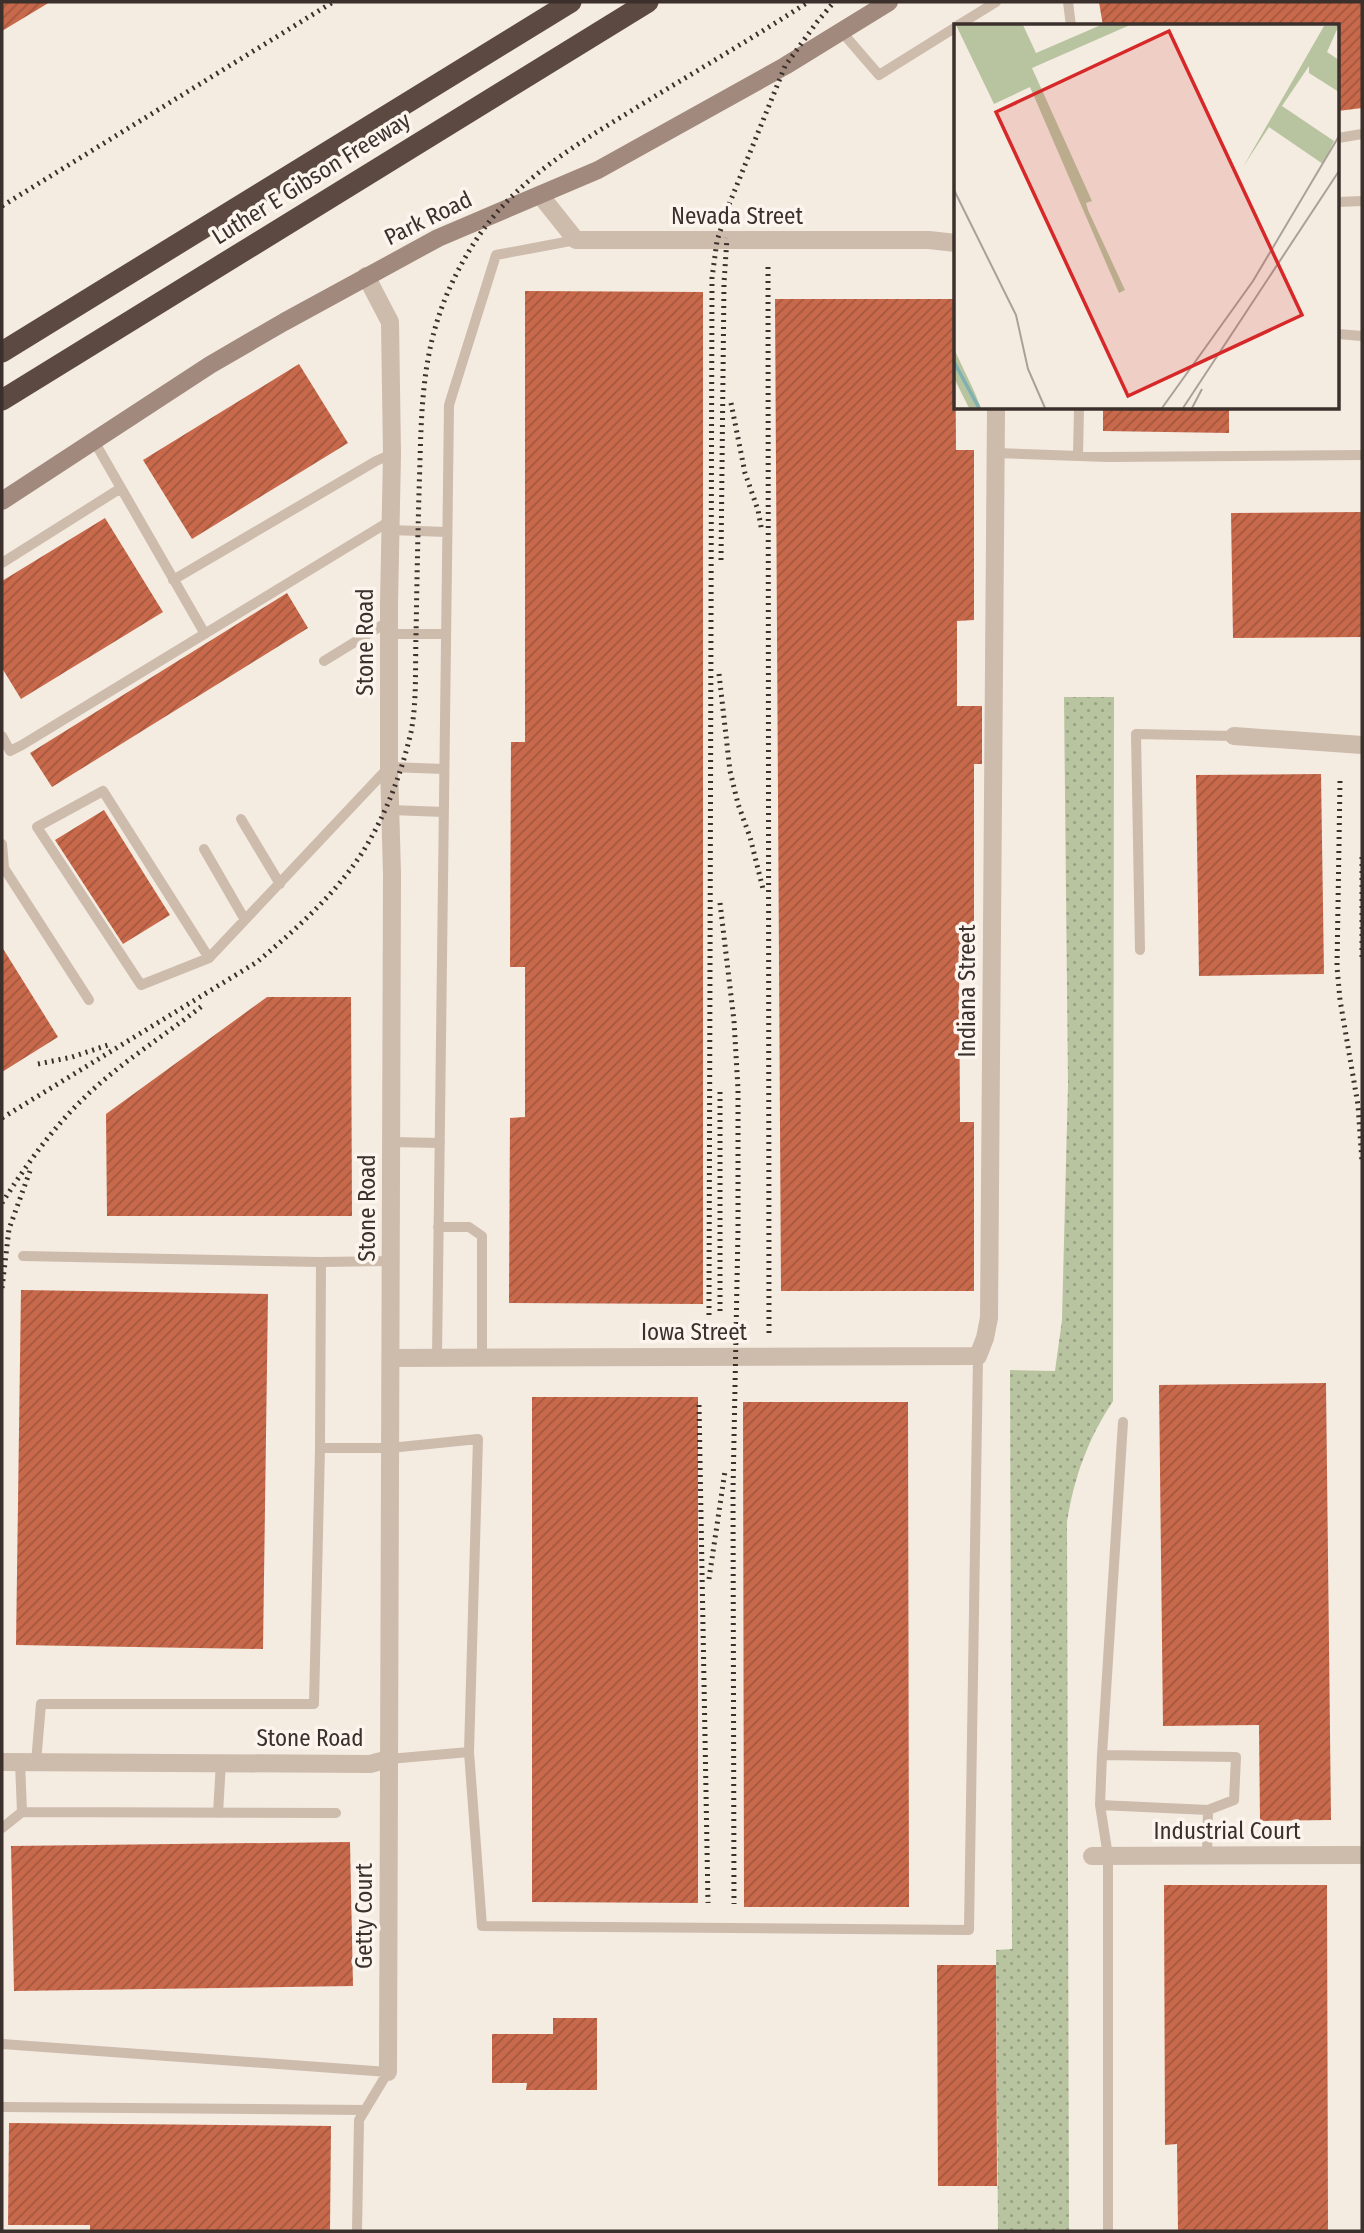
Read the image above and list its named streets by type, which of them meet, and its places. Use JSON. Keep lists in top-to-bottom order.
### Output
{
  "streets": {
    "highway": ["Luther E Gibson Freeway"],
    "street": [
      "Nevada Street",
      "Park Road",
      "Stone Road",
      "Indiana Street",
      "Iowa Street",
      "Industrial Court",
      "Getty Court"
    ]
  },
  "crossings": [
    ["Park Road", "Stone Road"],
    ["Stone Road", "Iowa Street"],
    ["Stone Road", "Getty Court"],
    ["Indiana Street", "Iowa Street"]
  ]
}
